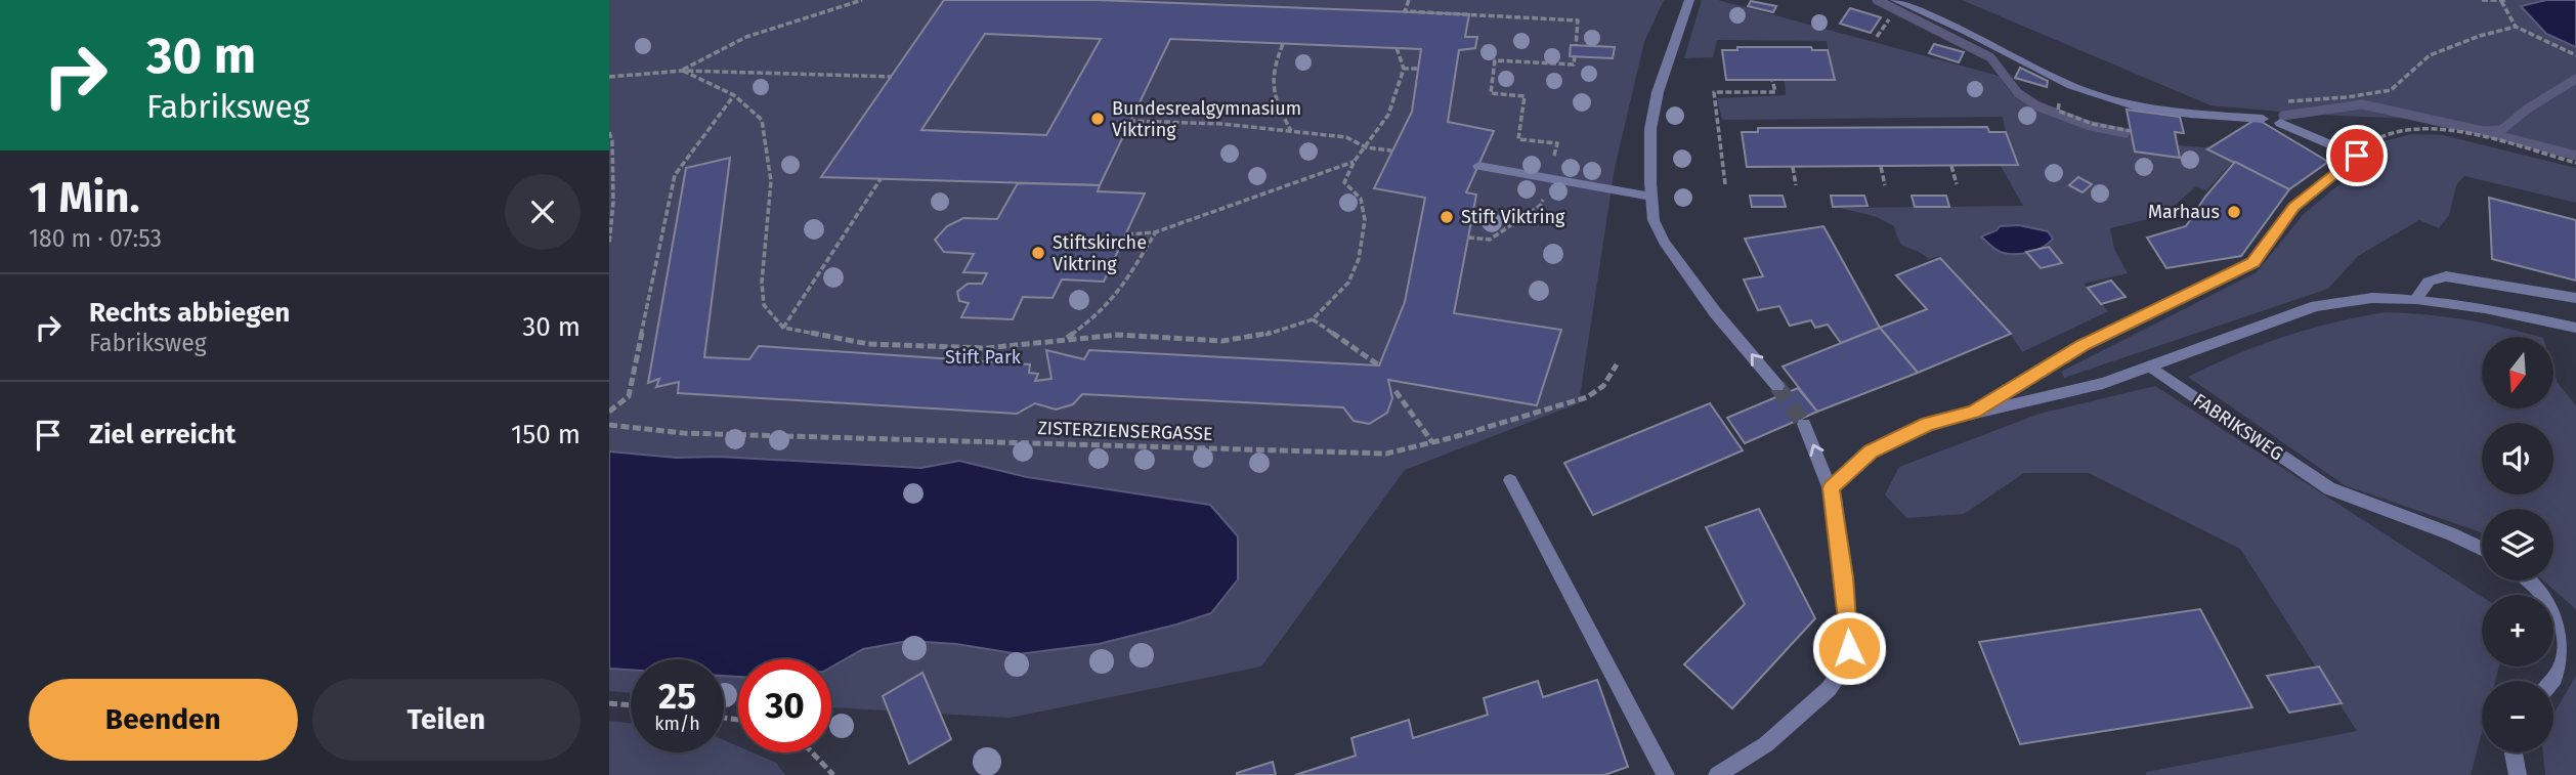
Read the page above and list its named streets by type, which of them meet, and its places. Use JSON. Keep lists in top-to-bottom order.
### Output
{
  "streets": {
    "street": ["FABRIKSWEG"],
    "path": ["ZISTERZIENSERGASSE"]
  },
  "parks": ["Stift Park"],
  "places": [
    "Bundesrealgymnasium Viktring",
    "Marhaus",
    "Stift Viktring",
    "Stiftskirche Viktring"
  ],
  "north": "bottom",
  "page": {
    "turn": ["30 m", "Fabriksweg"],
    "heading": ["1 Min.", "180 m · 07:53"],
    "list": [
      {
        "name": "Rechts abbiegen",
        "note": "Fabriksweg",
        "value": "30 m"
      },
      {
        "name": "Ziel erreicht",
        "value": "150 m"
      }
    ],
    "map_buttons": ["+", "−"],
    "speed": "25 km/h",
    "limit": "30",
    "buttons": ["Beenden", "Teilen"]
  }
}
